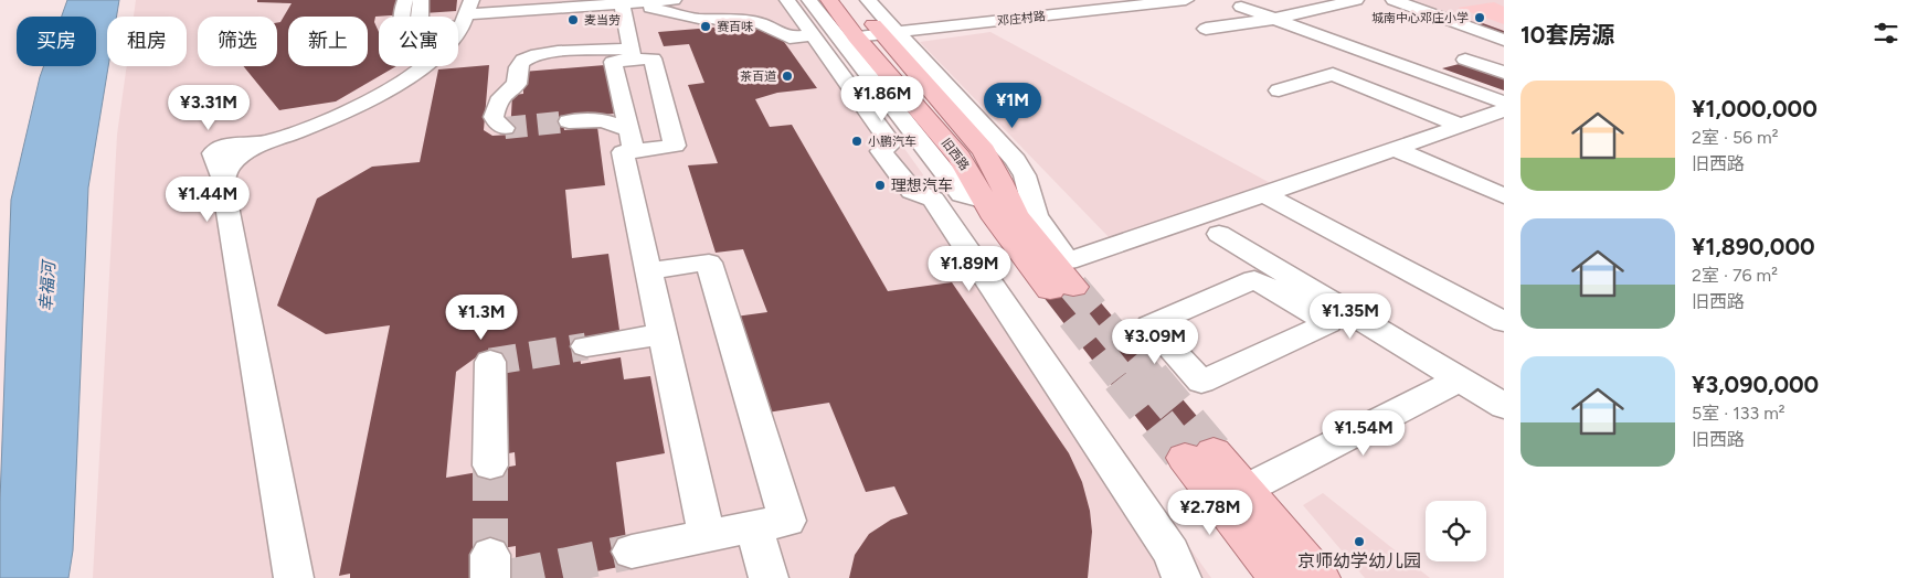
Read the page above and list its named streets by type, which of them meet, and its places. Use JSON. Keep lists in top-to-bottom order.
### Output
{
  "streets": {
    "main road": ["旧西路"],
    "street": ["邓庄村路"]
  },
  "crossings": [
    ["邓庄村路", "旧西路"]
  ],
  "water": ["幸福河"],
  "places": [
    "城南中心邓庄小学",
    "麦当劳",
    "赛百味",
    "茶百道",
    "小鹏汽车",
    "理想汽车",
    "京师幼学幼儿园"
  ],
  "page": {
    "heading": "10套房源",
    "chip": [
      "买房",
      "租房",
      "筛选",
      "新上",
      "公寓"
    ],
    "list": [
      {
        "name": "¥1,000,000",
        "note": "2室 · 56 m² · 旧西路"
      },
      {
        "name": "¥1,890,000",
        "note": "2室 · 76 m² · 旧西路"
      },
      {
        "name": "¥3,090,000",
        "note": "5室 · 133 m² · 旧西路"
      }
    ],
    "price": [
      "¥1.86M",
      "¥1M",
      "¥3.31M",
      "¥1.44M",
      "¥1.89M",
      "¥1.35M",
      "¥1.3M",
      "¥3.09M",
      "¥1.54M",
      "¥2.78M"
    ]
  }
}
